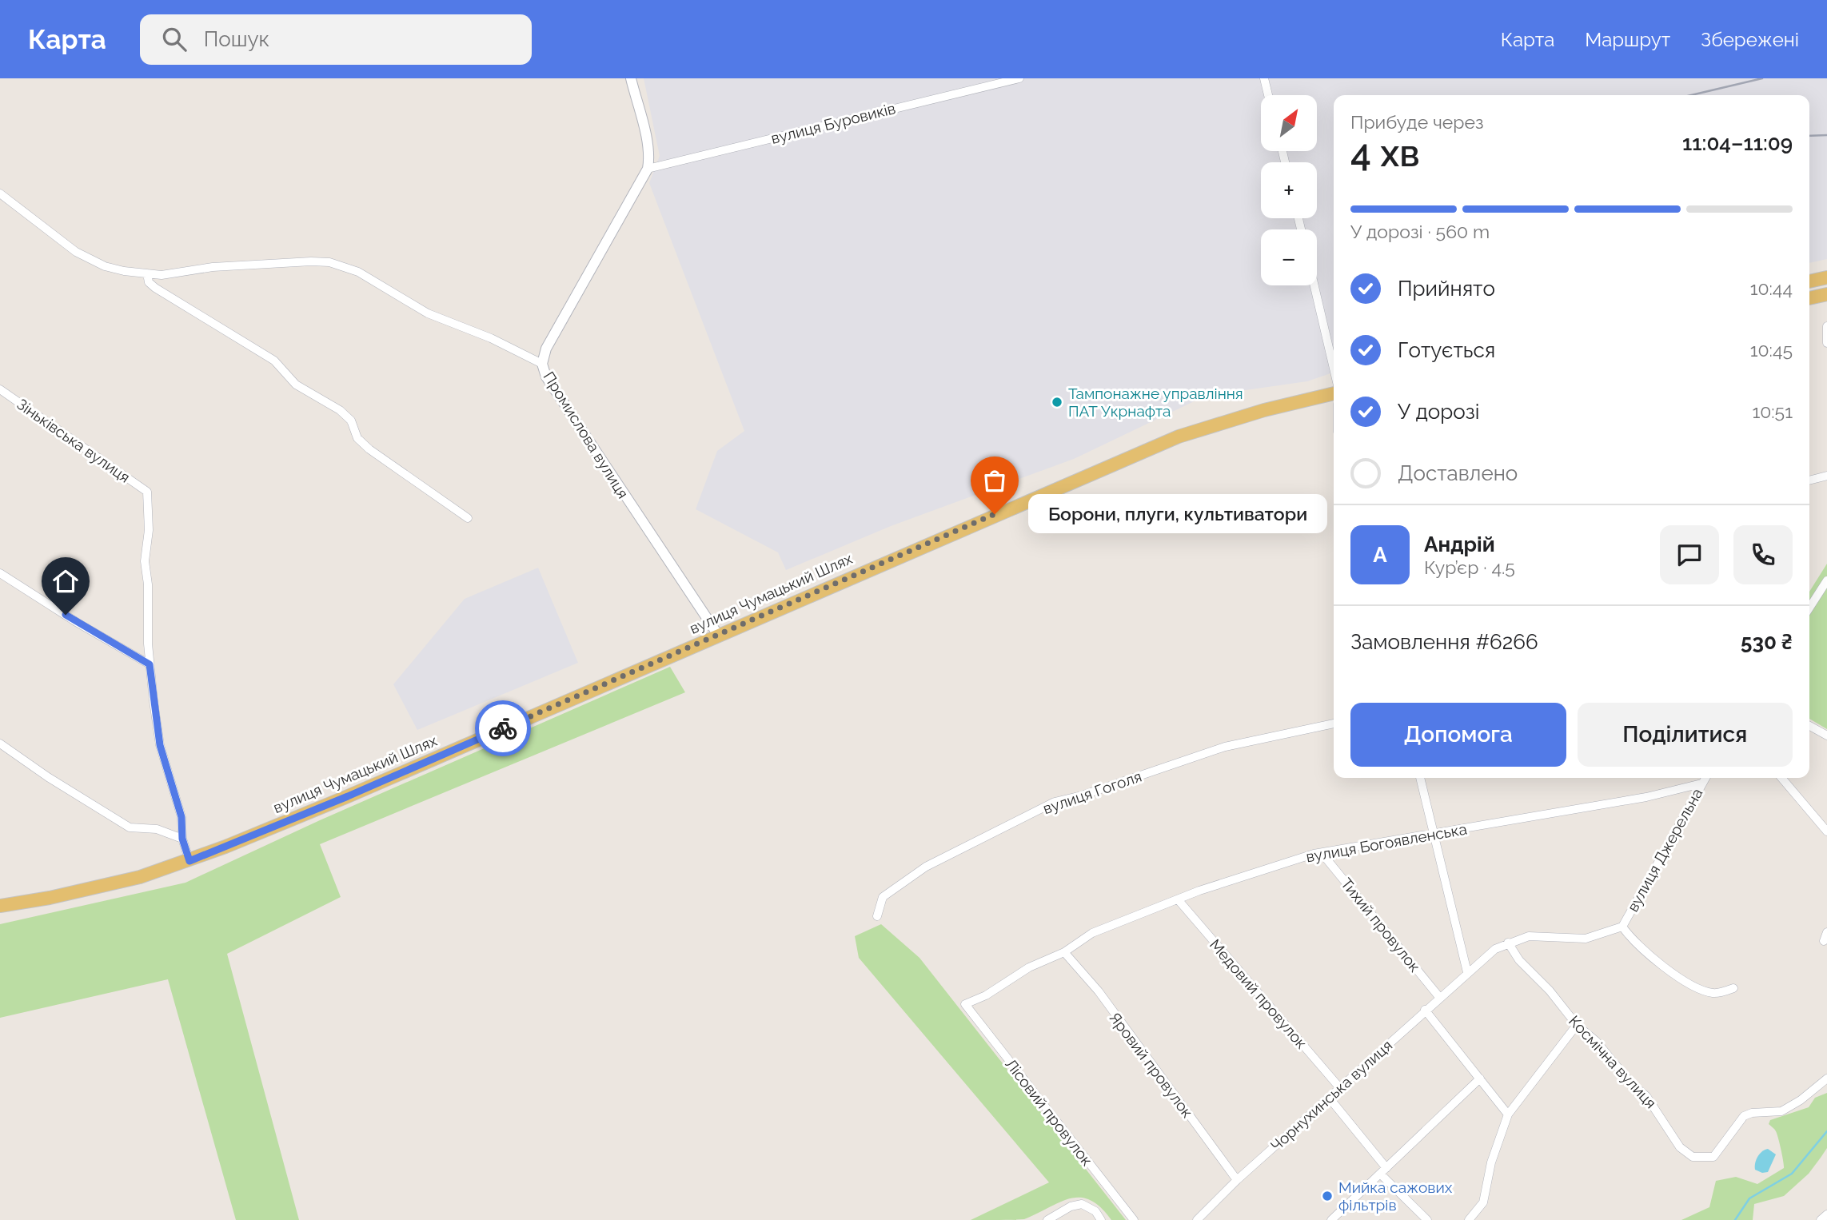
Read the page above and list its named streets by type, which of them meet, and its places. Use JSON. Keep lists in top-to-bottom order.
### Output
{
  "streets": {
    "main road": ["вулиця Чумацький Шлях"],
    "street": [
      "вулиця Буровиків",
      "Промислова вулиця",
      "Зіньківська вулиця",
      "вулиця Гоголя",
      "вулиця Богоявленська",
      "вулиця Джерельна",
      "Тихий провулок",
      "Медовий провулок",
      "Космічна вулиця",
      "Яровий провулок",
      "Чорнухинська вулиця",
      "Лісовий провулок"
    ]
  },
  "crossings": [
    ["вулиця Буровиків", "Промислова вулиця"],
    ["Промислова вулиця", "вулиця Чумацький Шлях"],
    ["вулиця Богоявленська", "вулиця Джерельна"],
    ["вулиця Богоявленська", "Тихий провулок"],
    ["вулиця Богоявленська", "Медовий провулок"],
    ["вулиця Богоявленська", "Яровий провулок"],
    ["вулиця Богоявленська", "Лісовий провулок"],
    ["вулиця Джерельна", "Космічна вулиця"],
    ["вулиця Джерельна", "Чорнухинська вулиця"],
    ["Тихий провулок", "Чорнухинська вулиця"],
    ["Медовий провулок", "Чорнухинська вулиця"],
    ["Яровий провулок", "Чорнухинська вулиця"]
  ],
  "places": ["Тампонажне управління ПАТ Укрнафта", "Борони, плуги, культиватори", "Мийка сажових фільтрів"],
  "north": "top right",
  "page": {
    "header": "Карта",
    "search": "Пошук",
    "nav": ["Карта", "Маршрут", "Збережені"],
    "map_buttons": ["+", "−"],
    "heading": ["4 хв", "Прибуде через", "11:04–11:09"],
    "panel": [
      "Андрій",
      "Кур’єр · 4.5",
      "Замовлення #6266",
      "530 ₴"
    ],
    "bar": "У дорозі · 560 m",
    "list": [
      ["Прийнято", "10:44"],
      ["Готується", "10:45"],
      ["У дорозі", "10:51"],
      "Доставлено"
    ],
    "bubble": "Борони, плуги, культиватори",
    "round": "А",
    "buttons": ["Допомога", "Поділитися"]
  }
}
